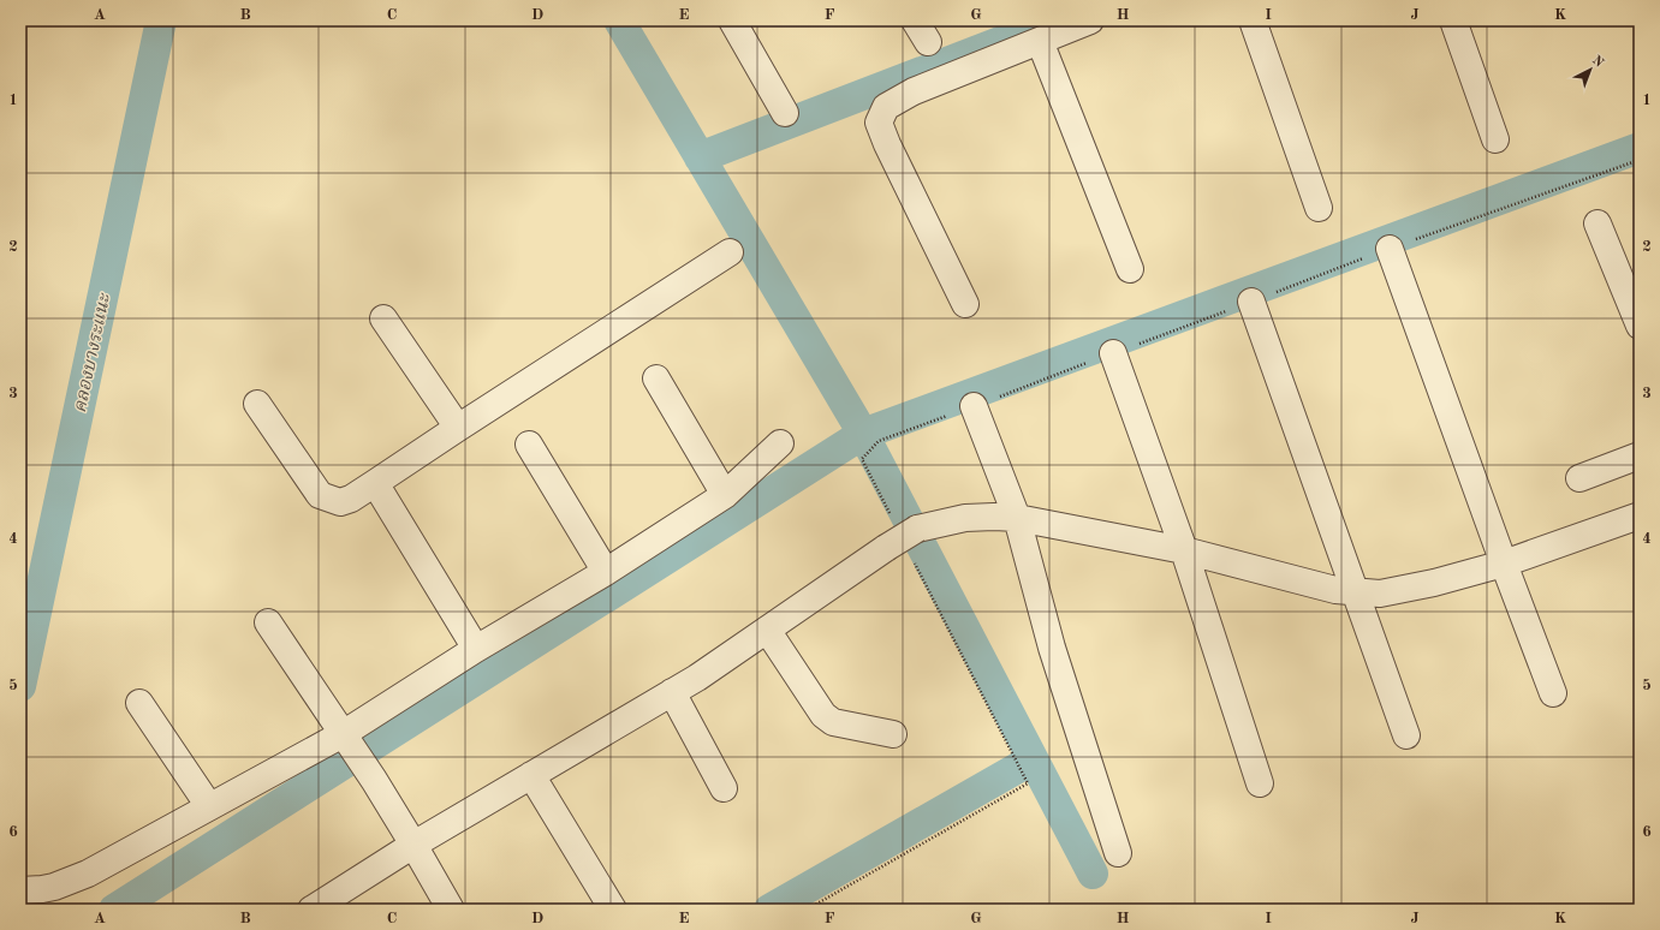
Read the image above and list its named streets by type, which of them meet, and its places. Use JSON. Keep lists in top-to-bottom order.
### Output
{
  "water": ["คลองบางระแนะ"],
  "north": "top right",
  "grid": {
    "columns": [
      "A",
      "B",
      "C",
      "D",
      "E",
      "F",
      "G",
      "H",
      "I",
      "J",
      "K"
    ],
    "rows": [
      "1",
      "2",
      "3",
      "4",
      "5",
      "6"
    ]
  }
}
